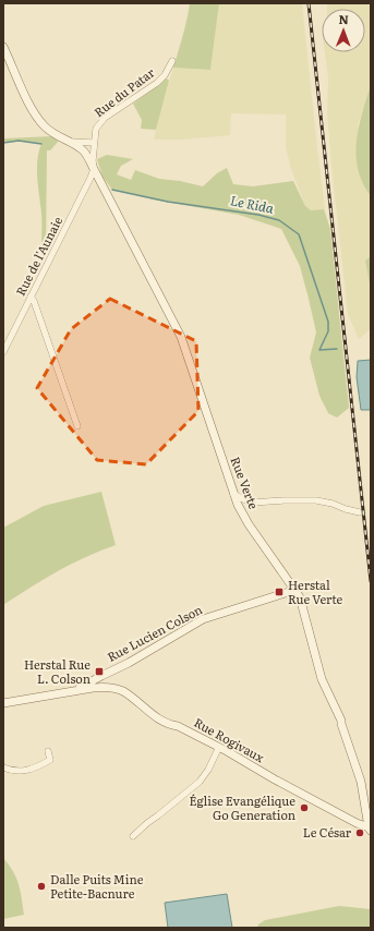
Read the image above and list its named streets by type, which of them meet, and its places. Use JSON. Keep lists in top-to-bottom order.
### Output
{
  "streets": {
    "street": [
      "Rue du Patar",
      "Rue de l'Aunaie",
      "Rue Verte",
      "Rue Lucien Colson",
      "Rue Rogivaux"
    ]
  },
  "crossings": [
    ["Rue du Patar", "Rue de l'Aunaie"],
    ["Rue du Patar", "Rue Verte"],
    ["Rue de l'Aunaie", "Rue Verte"],
    ["Rue Verte", "Rue Lucien Colson"],
    ["Rue Verte", "Rue Rogivaux"],
    ["Rue Lucien Colson", "Rue Rogivaux"]
  ],
  "water": ["Le Rida"],
  "places": {
    "transit": ["Herstal Rue Verte", "Herstal Rue L. Colson"],
    "other": ["Église Evangélique Go Generation", "Le César", "Dalle Puits Mine Petite-Bacnure"]
  },
  "north": "top"
}
